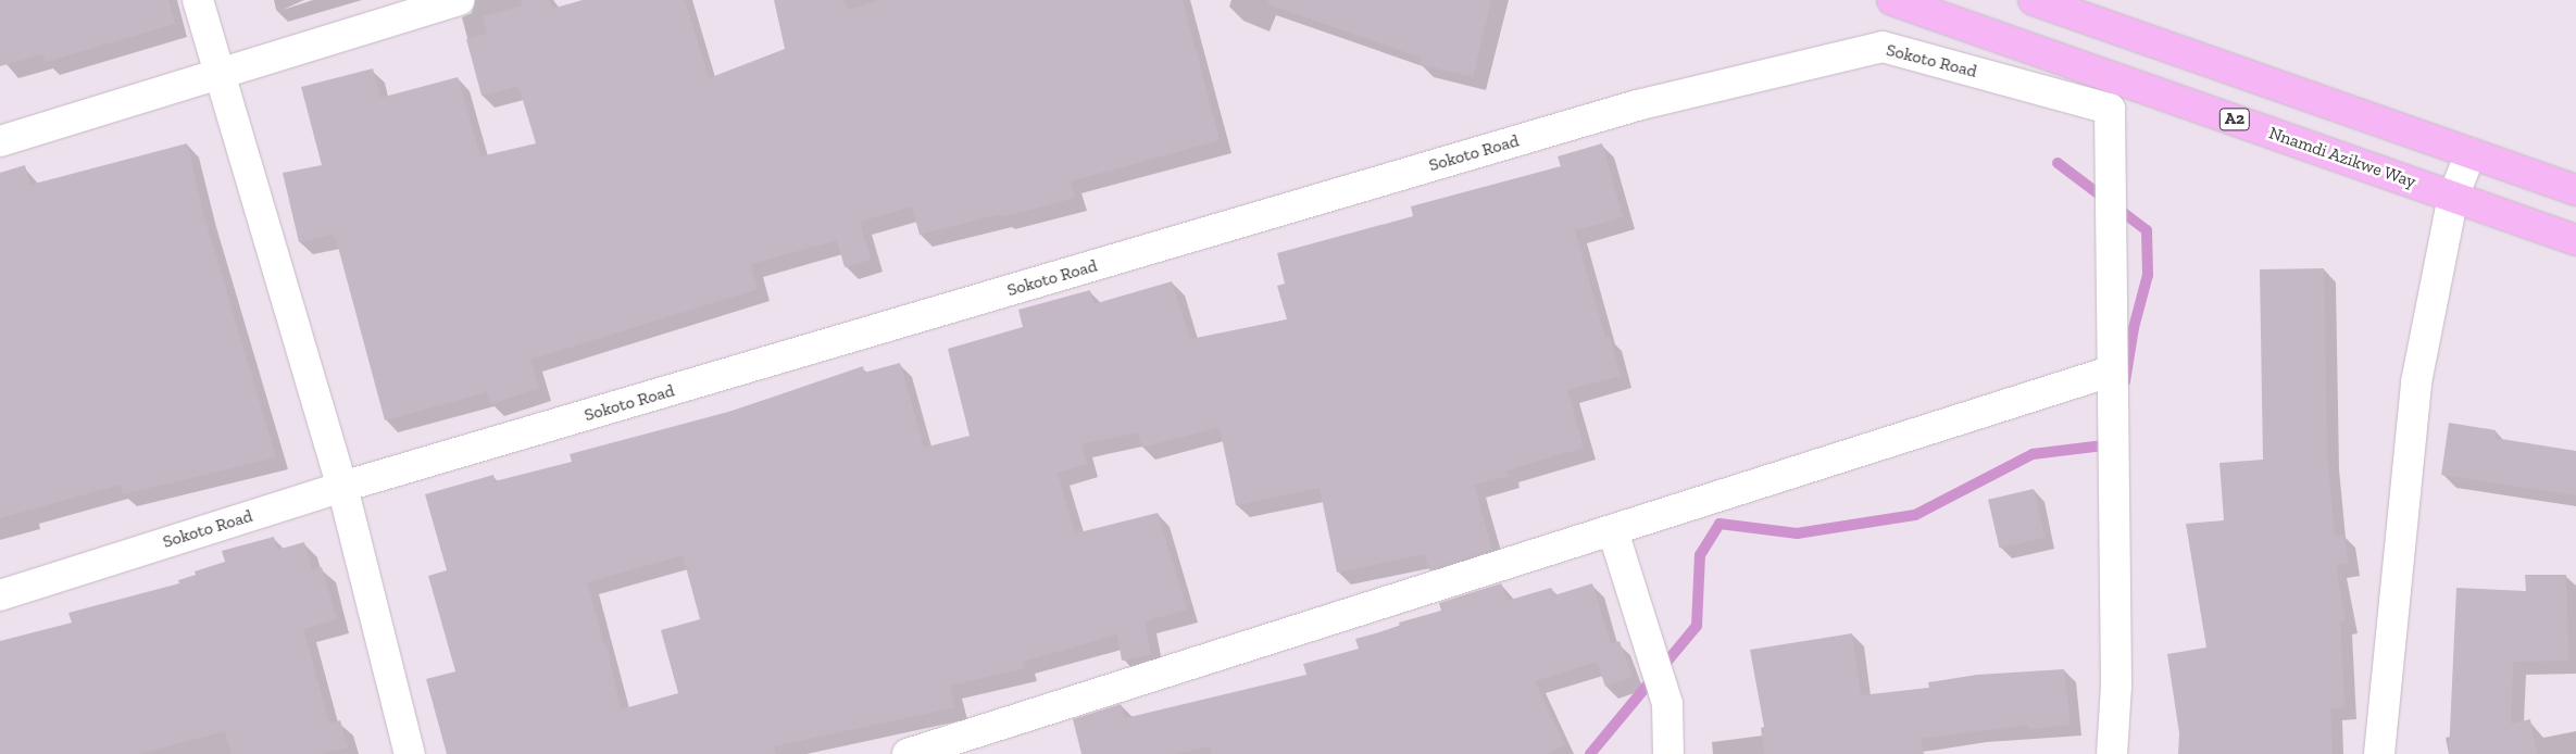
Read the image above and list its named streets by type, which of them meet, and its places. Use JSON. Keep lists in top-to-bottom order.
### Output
{
  "streets": {
    "highway": ["A2", "Nnamdi Azikwe Way"],
    "street": ["Sokoto Road"]
  }
}
